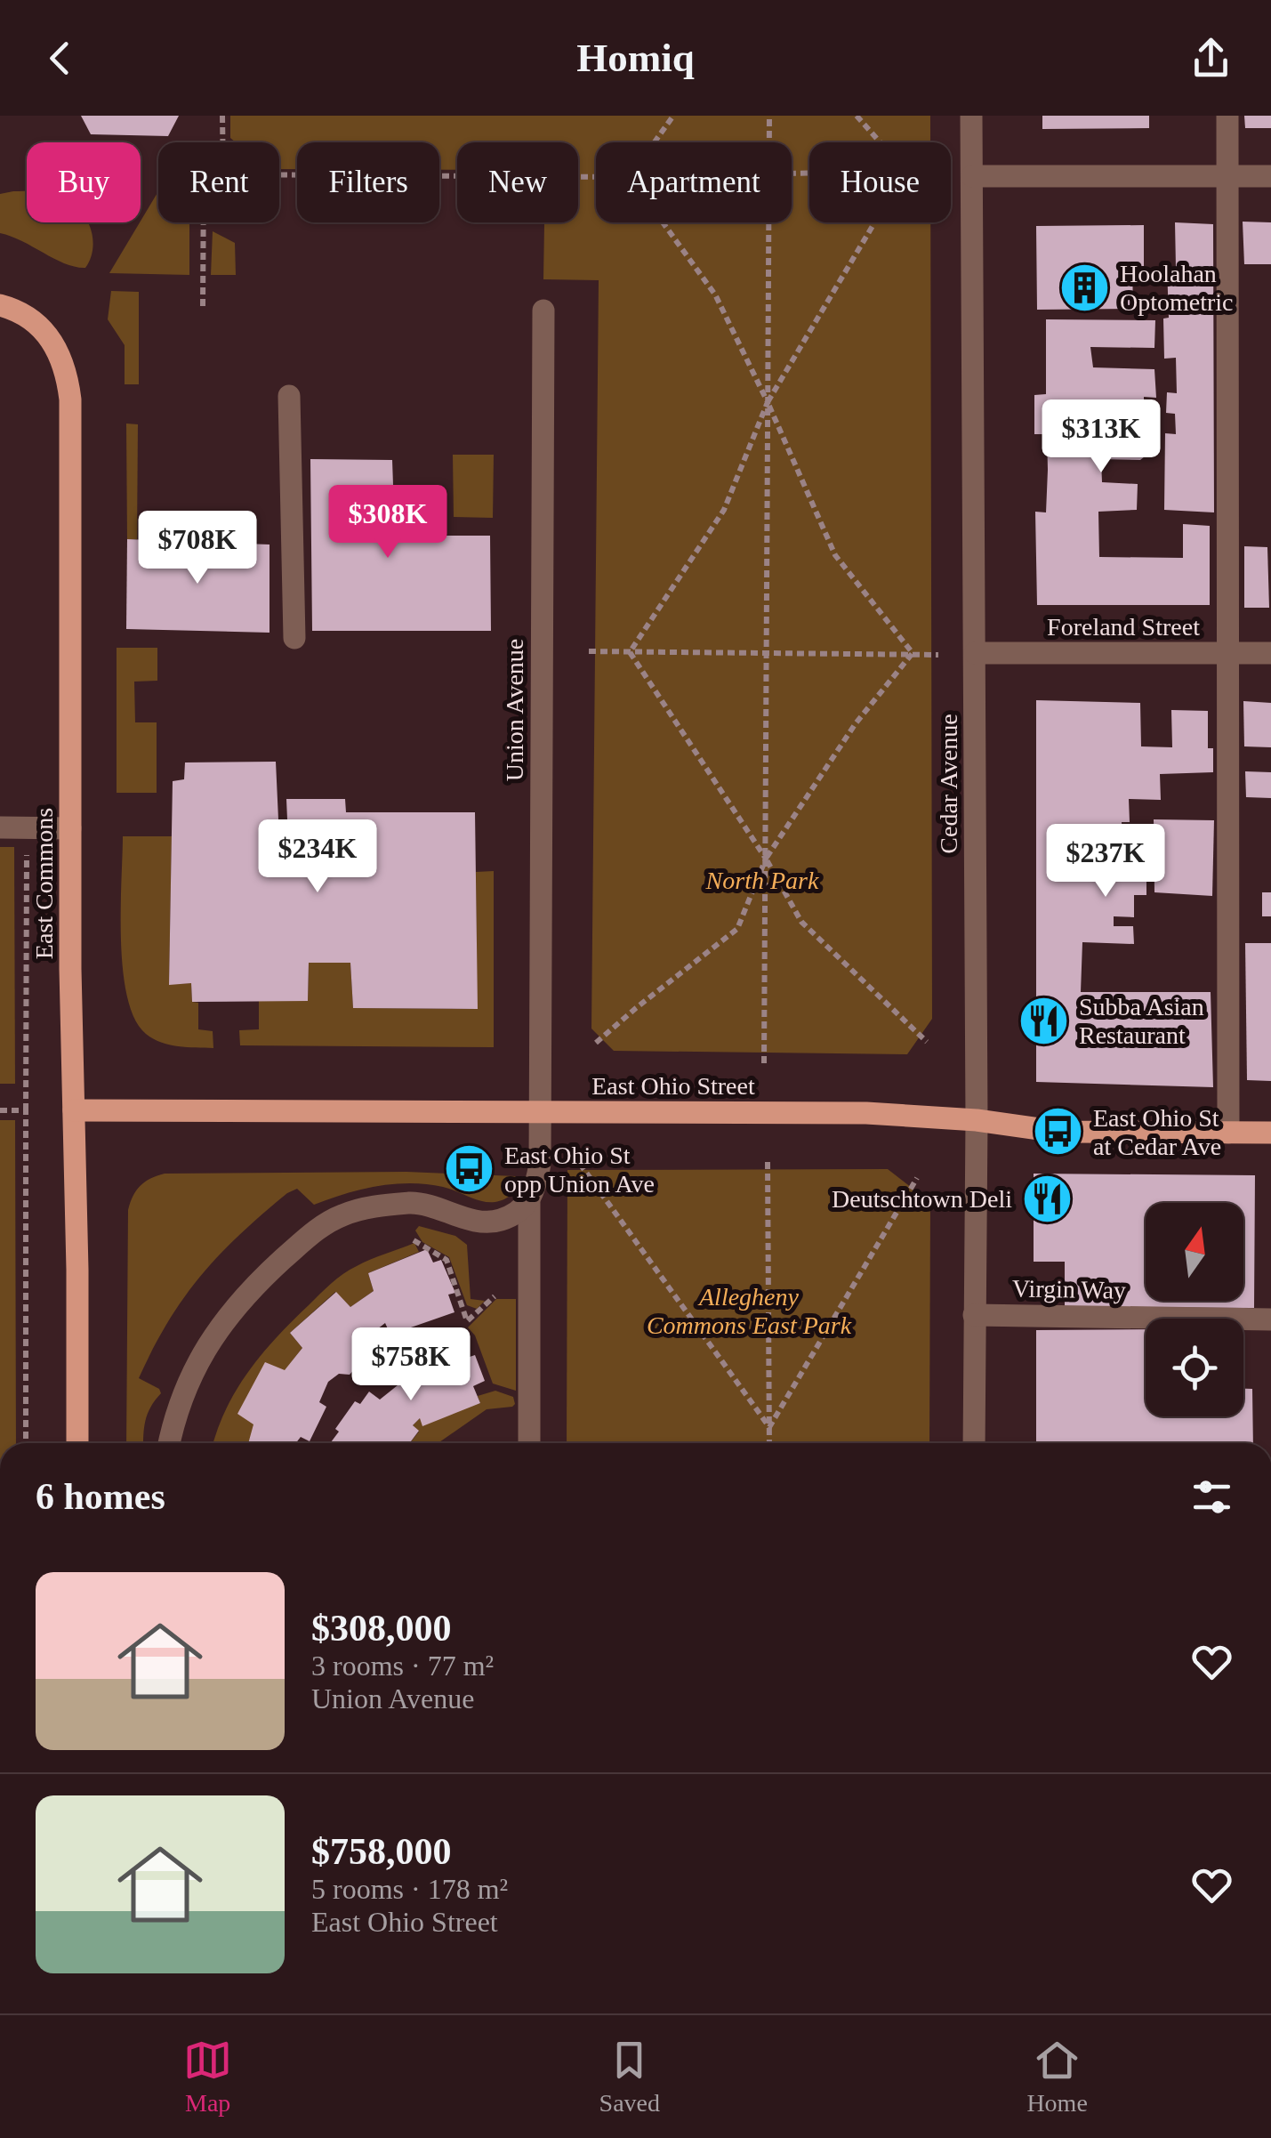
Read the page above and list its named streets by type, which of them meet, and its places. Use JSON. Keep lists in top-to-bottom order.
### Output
{
  "streets": {
    "main road": ["East Commons", "East Ohio Street"],
    "street": [
      "Foreland Street",
      "Union Avenue",
      "Cedar Avenue",
      "Virgin Way"
    ]
  },
  "crossings": [
    ["Foreland Street", "Cedar Avenue"],
    ["Union Avenue", "East Ohio Street"],
    ["Cedar Avenue", "East Ohio Street"],
    ["Cedar Avenue", "Virgin Way"],
    ["East Commons", "East Ohio Street"]
  ],
  "parks": ["North Park", "Allegheny Commons East Park"],
  "places": {
    "building": ["Hoolahan Optometric"],
    "restaurant": ["Subba Asian Restaurant", "Deutschtown Deli"],
    "bus stop": ["East Ohio St at Cedar Ave", "East Ohio St opp Union Ave"]
  },
  "north": "top",
  "page": {
    "header": "Homiq",
    "chip": [
      "Buy",
      "Rent",
      "Filters",
      "New",
      "Apartment",
      "House"
    ],
    "price": [
      "$313K",
      "$308K",
      "$708K",
      "$234K",
      "$237K",
      "$758K"
    ],
    "heading": "6 homes",
    "list": [
      {
        "name": "$308,000",
        "note": "3 rooms · 77 m² · Union Avenue"
      },
      {
        "name": "$758,000",
        "note": "5 rooms · 178 m² · East Ohio Street"
      }
    ],
    "tabs": ["Map", "Saved", "Home"]
  }
}
